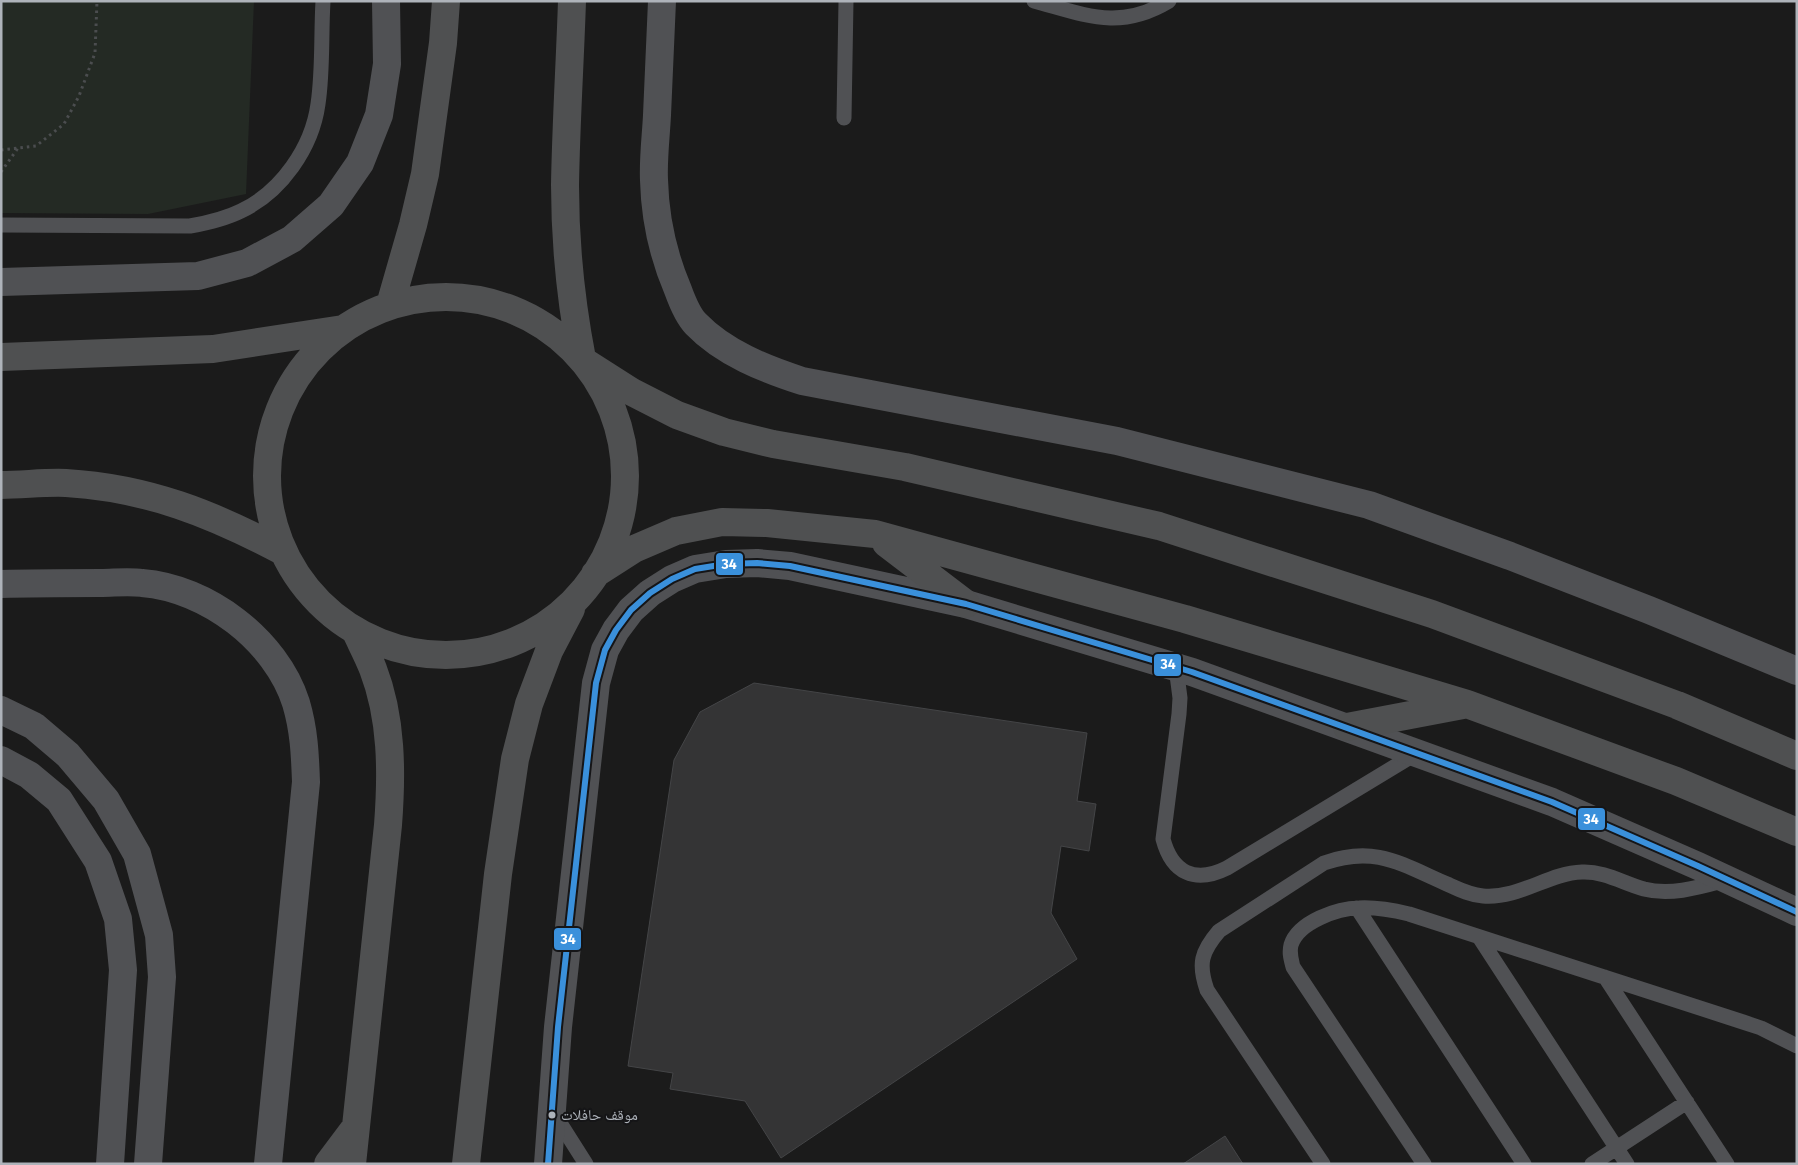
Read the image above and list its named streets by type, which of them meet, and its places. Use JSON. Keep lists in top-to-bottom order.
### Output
{
  "places": ["موقف حافلات"],
  "lines": ["transit line 34"]
}
